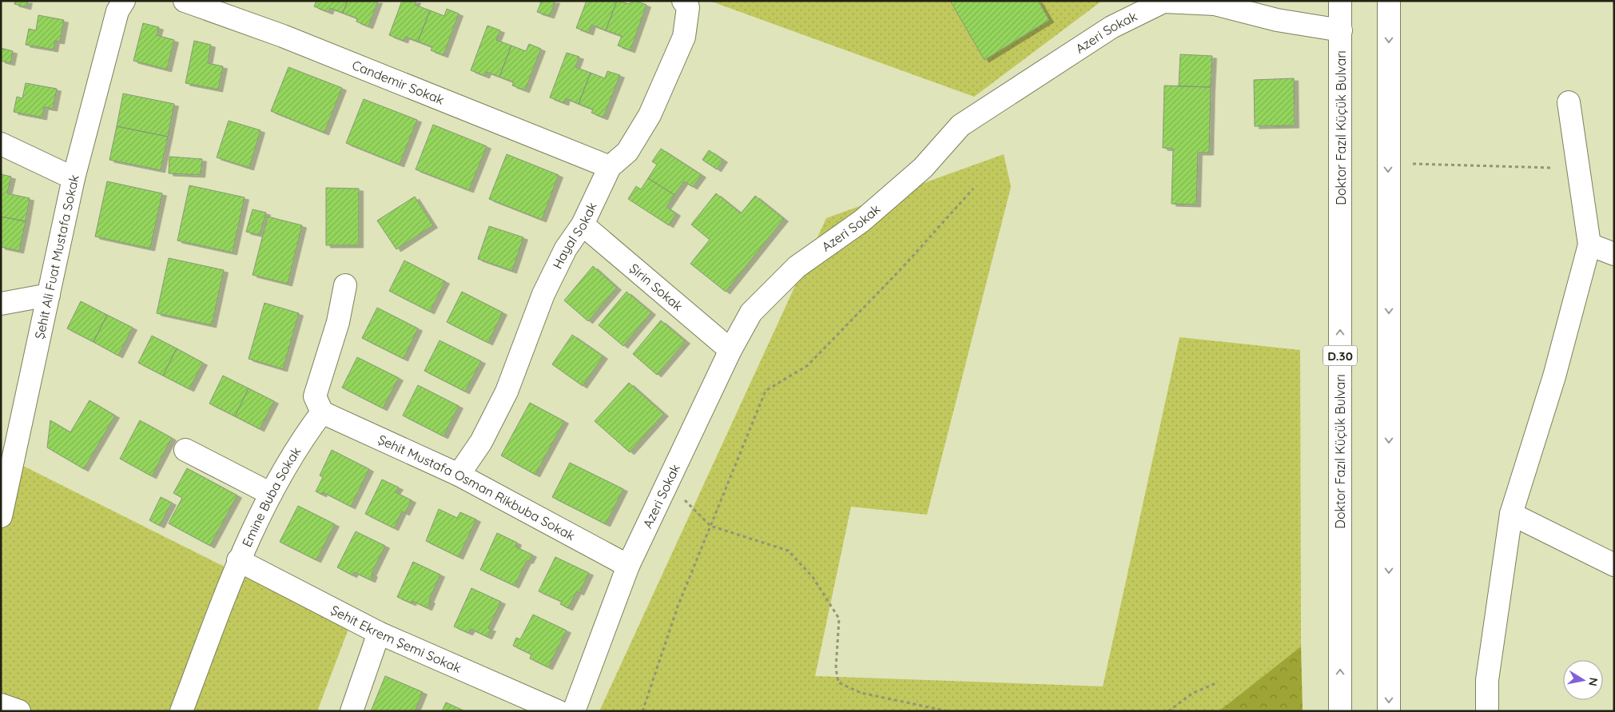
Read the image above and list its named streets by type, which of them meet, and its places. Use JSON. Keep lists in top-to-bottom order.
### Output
{
  "streets": {
    "main road": [
      "Azeri Sokak",
      "Candemir Sokak",
      "Doktor Fazıl Küçük Bulvarı",
      "Hayal Sokak",
      "Şehit Ali Fuat Mustafa Sokak",
      "Şirin Sokak",
      "D.30",
      "Şehit Mustafa Osman Rikbuba Sokak",
      "Emine Buba Sokak",
      "Şehit Ekrem Şemi Sokak"
    ]
  },
  "crossings": [
    ["Azeri Sokak", "Doktor Fazıl Küçük Bulvarı"],
    ["Azeri Sokak", "Şirin Sokak"],
    ["Azeri Sokak", "Şehit Mustafa Osman Rikbuba Sokak"],
    ["Candemir Sokak", "Hayal Sokak"],
    ["Hayal Sokak", "Şirin Sokak"],
    ["Hayal Sokak", "Şehit Mustafa Osman Rikbuba Sokak"],
    ["Şehit Mustafa Osman Rikbuba Sokak", "Emine Buba Sokak"],
    ["Emine Buba Sokak", "Şehit Ekrem Şemi Sokak"]
  ],
  "north": "right"
}
